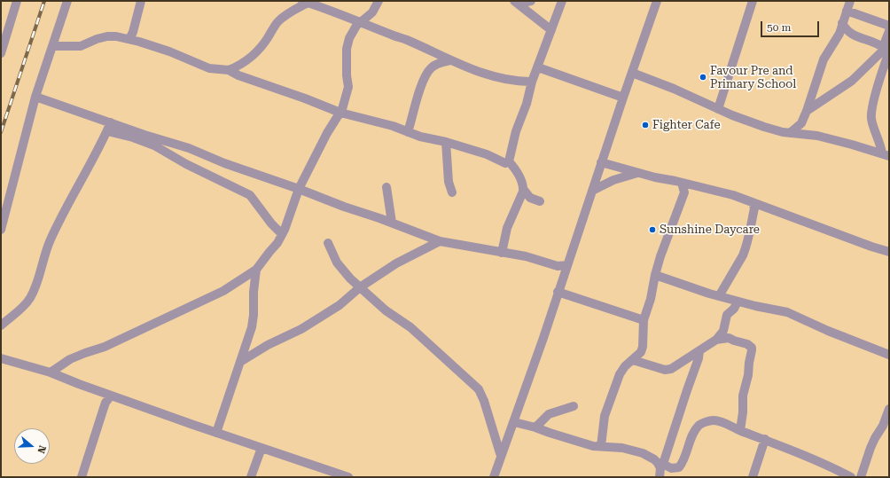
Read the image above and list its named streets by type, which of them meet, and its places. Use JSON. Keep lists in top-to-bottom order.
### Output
{
  "places": ["Favour Pre and Primary School", "Fighter Cafe", "Sunshine Daycare"],
  "scale_bar": "50 m",
  "north": "right"
}
